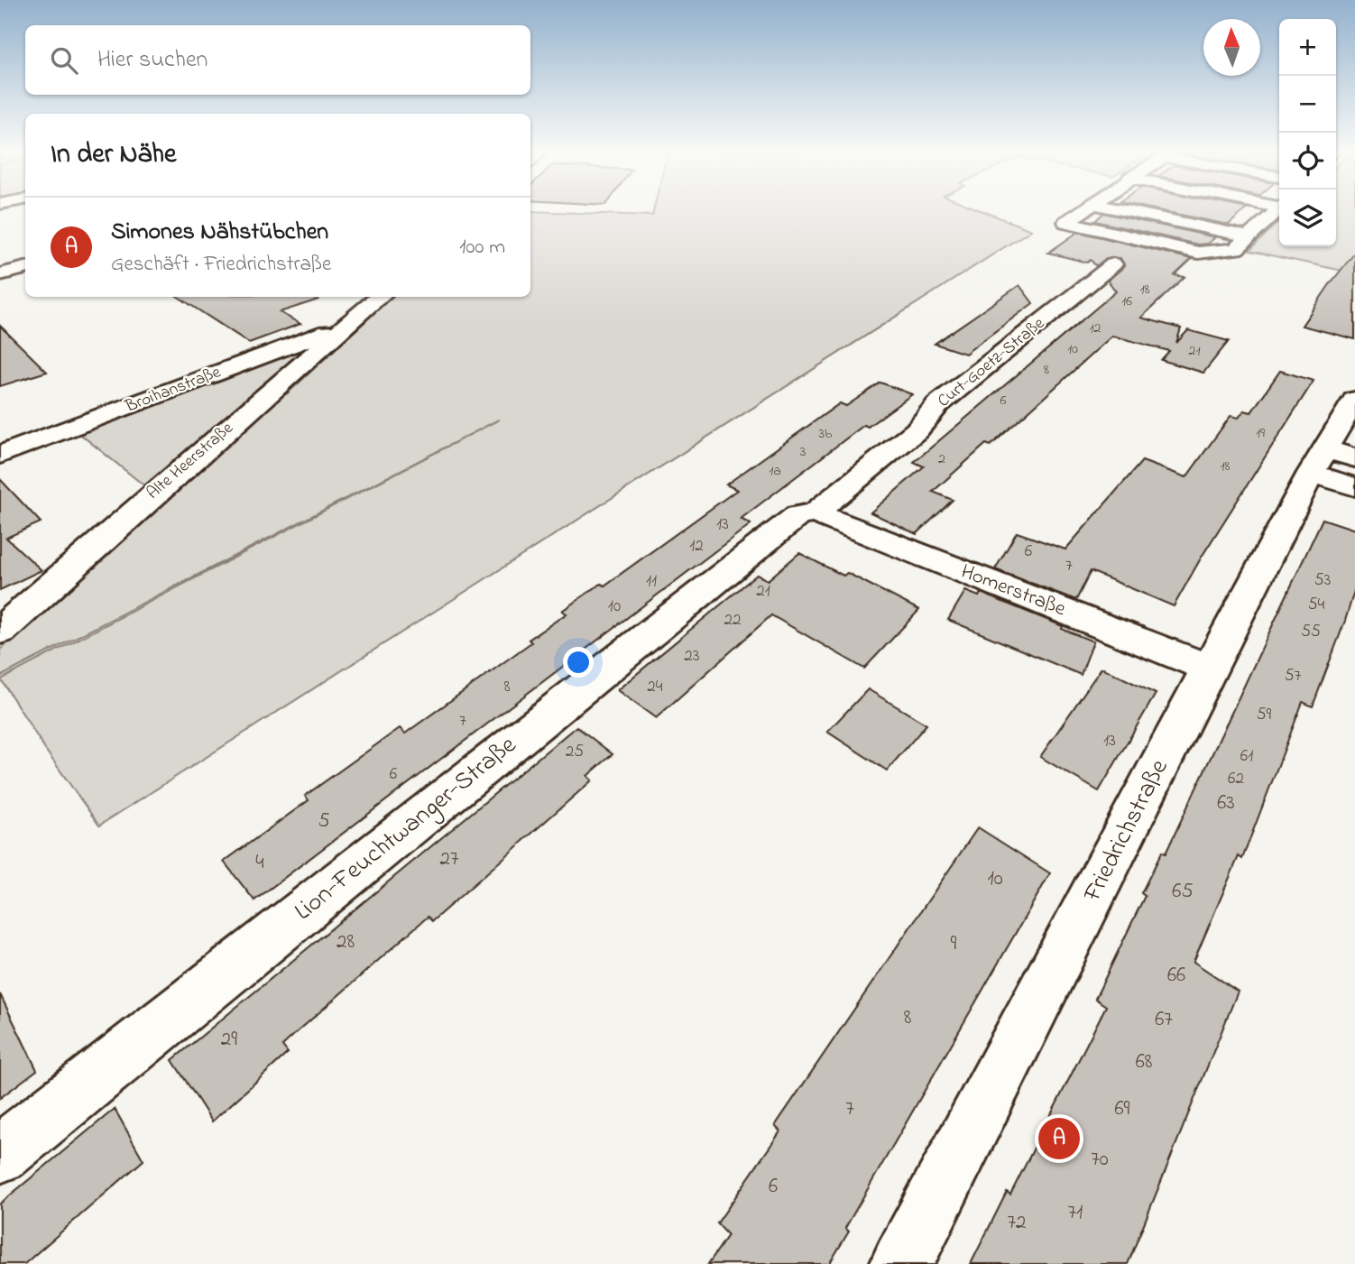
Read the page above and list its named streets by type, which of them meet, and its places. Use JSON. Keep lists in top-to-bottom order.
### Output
{
  "streets": {
    "street": [
      "Curt-Goetz-Straße",
      "Broihanstraße",
      "Alte Heerstraße",
      "Homerstraße",
      "Lion-Feuchtwanger-Straße",
      "Friedrichstraße"
    ]
  },
  "crossings": [
    ["Curt-Goetz-Straße", "Homerstraße"],
    ["Curt-Goetz-Straße", "Lion-Feuchtwanger-Straße"],
    ["Broihanstraße", "Alte Heerstraße"],
    ["Homerstraße", "Lion-Feuchtwanger-Straße"],
    ["Homerstraße", "Friedrichstraße"]
  ],
  "house_numbers": [
    "18",
    "16",
    "12",
    "10",
    "21",
    "8",
    "6",
    "19",
    "3b",
    "3",
    "2",
    "18",
    "1a",
    "13",
    "12",
    "6",
    "7",
    "53",
    "11",
    "21",
    "54",
    "10",
    "22",
    "55",
    "23",
    "57",
    "8",
    "24",
    "59",
    "7",
    "13",
    "25",
    "61",
    "6",
    "62",
    "63",
    "5",
    "27",
    "4",
    "10",
    "65",
    "28",
    "9",
    "66",
    "8",
    "67",
    "29",
    "68",
    "7",
    "69",
    "70",
    "6",
    "71",
    "72"
  ],
  "north": "top",
  "page": {
    "map_buttons": ["+", "−"],
    "search": "Hier suchen",
    "heading": "In der Nähe",
    "list": [
      {
        "mark": "A",
        "name": "Simones Nähstübchen",
        "note": "Geschäft · Friedrichstraße",
        "value": "100 m"
      }
    ],
    "pins": "A"
  }
}
